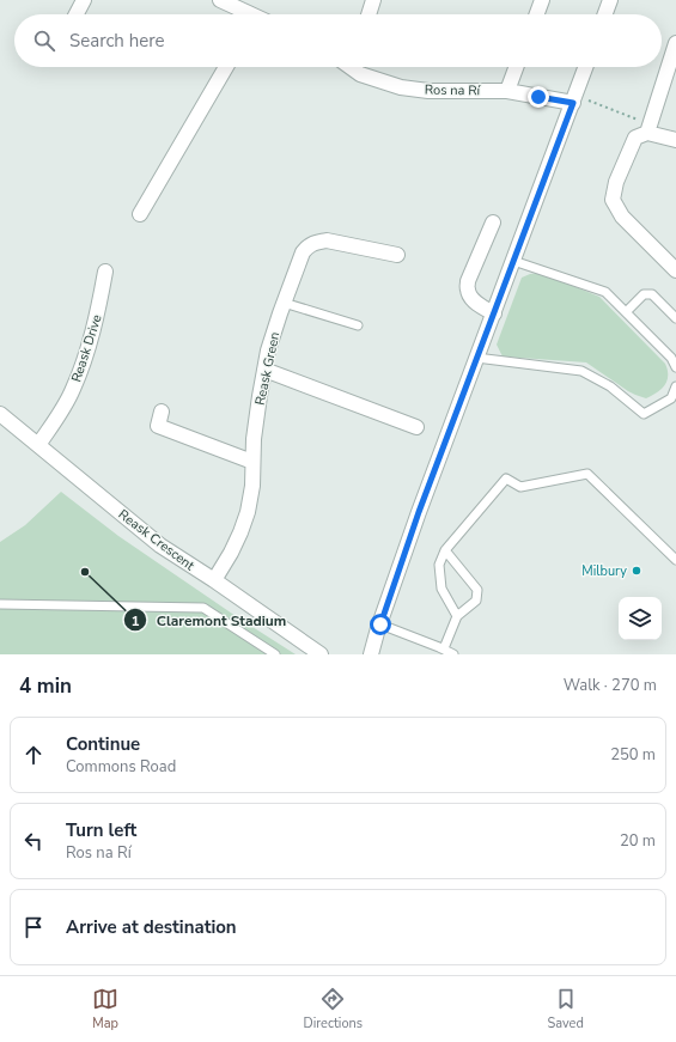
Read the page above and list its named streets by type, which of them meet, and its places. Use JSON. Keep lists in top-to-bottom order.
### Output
{
  "streets": {
    "street": [
      "Ros na Rí",
      "Reask Drive",
      "Reask Green",
      "Reask Crescent"
    ]
  },
  "crossings": [
    ["Reask Drive", "Reask Crescent"],
    ["Reask Green", "Reask Crescent"]
  ],
  "places": ["Milbury", "Claremont Stadium"],
  "page": {
    "search": "Search here",
    "heading": ["4 min", "Walk · 270 m"],
    "list": [
      ["Continue", "Commons Road", "250 m"],
      ["Turn left", "Ros na Rí", "20 m"],
      "Arrive at destination"
    ],
    "nav": ["Map", "Directions", "Saved"]
  }
}
